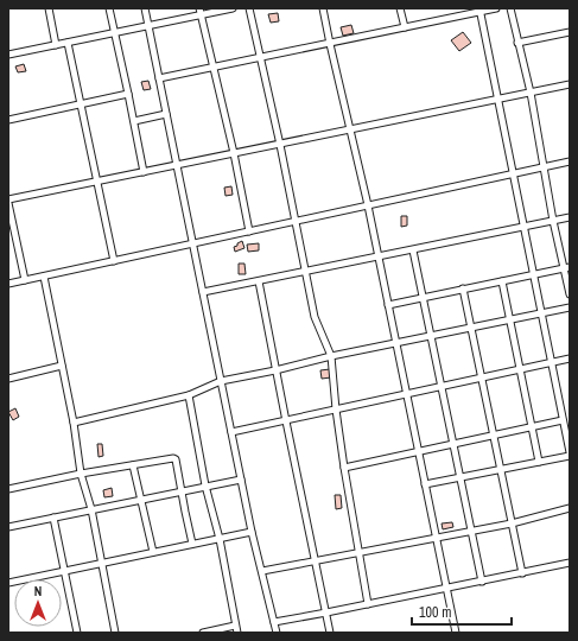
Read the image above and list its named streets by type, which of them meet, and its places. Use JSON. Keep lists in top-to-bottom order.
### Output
{
  "scale_bar": "100 m",
  "north": "top"
}
